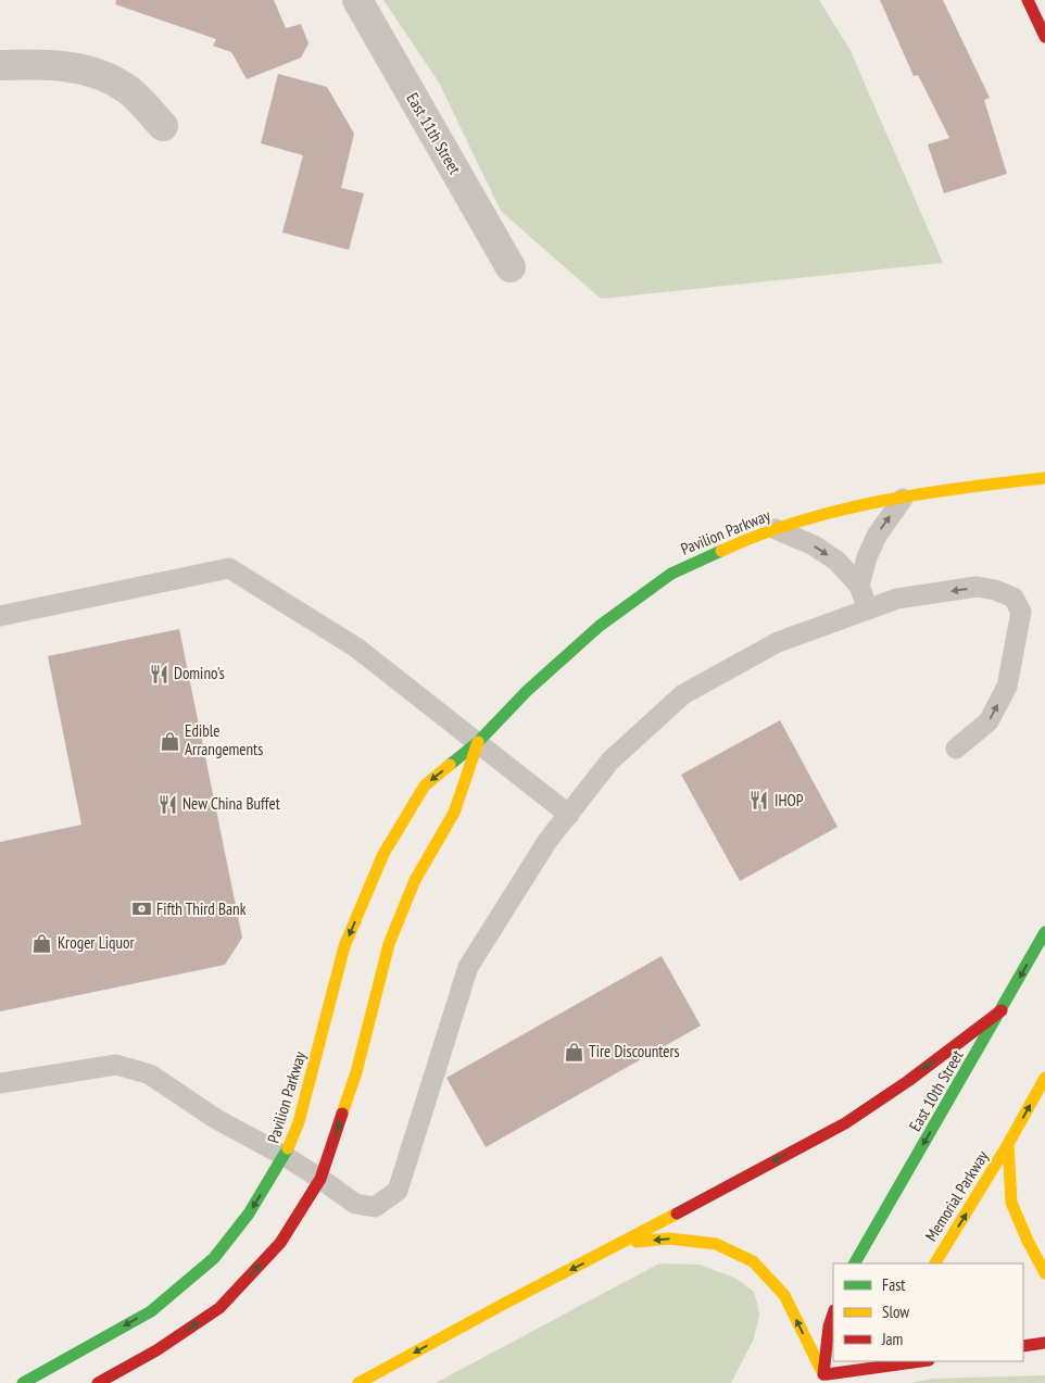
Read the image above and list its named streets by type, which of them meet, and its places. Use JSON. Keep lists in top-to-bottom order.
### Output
{
  "streets": {
    "main road": ["Pavilion Parkway", "East 10th Street", "Memorial Parkway"],
    "street": ["East 11th Street"]
  },
  "one_way": ["East 10th Street", "Memorial Parkway"],
  "places": {
    "restaurant": ["Domino's", "IHOP", "New China Buffet"],
    "shop": ["Edible Arrangements", "Kroger Liquor", "Tire Discounters"],
    "bank": ["Fifth Third Bank"]
  },
  "legend": ["Fast", "Slow", "Jam"]
}
